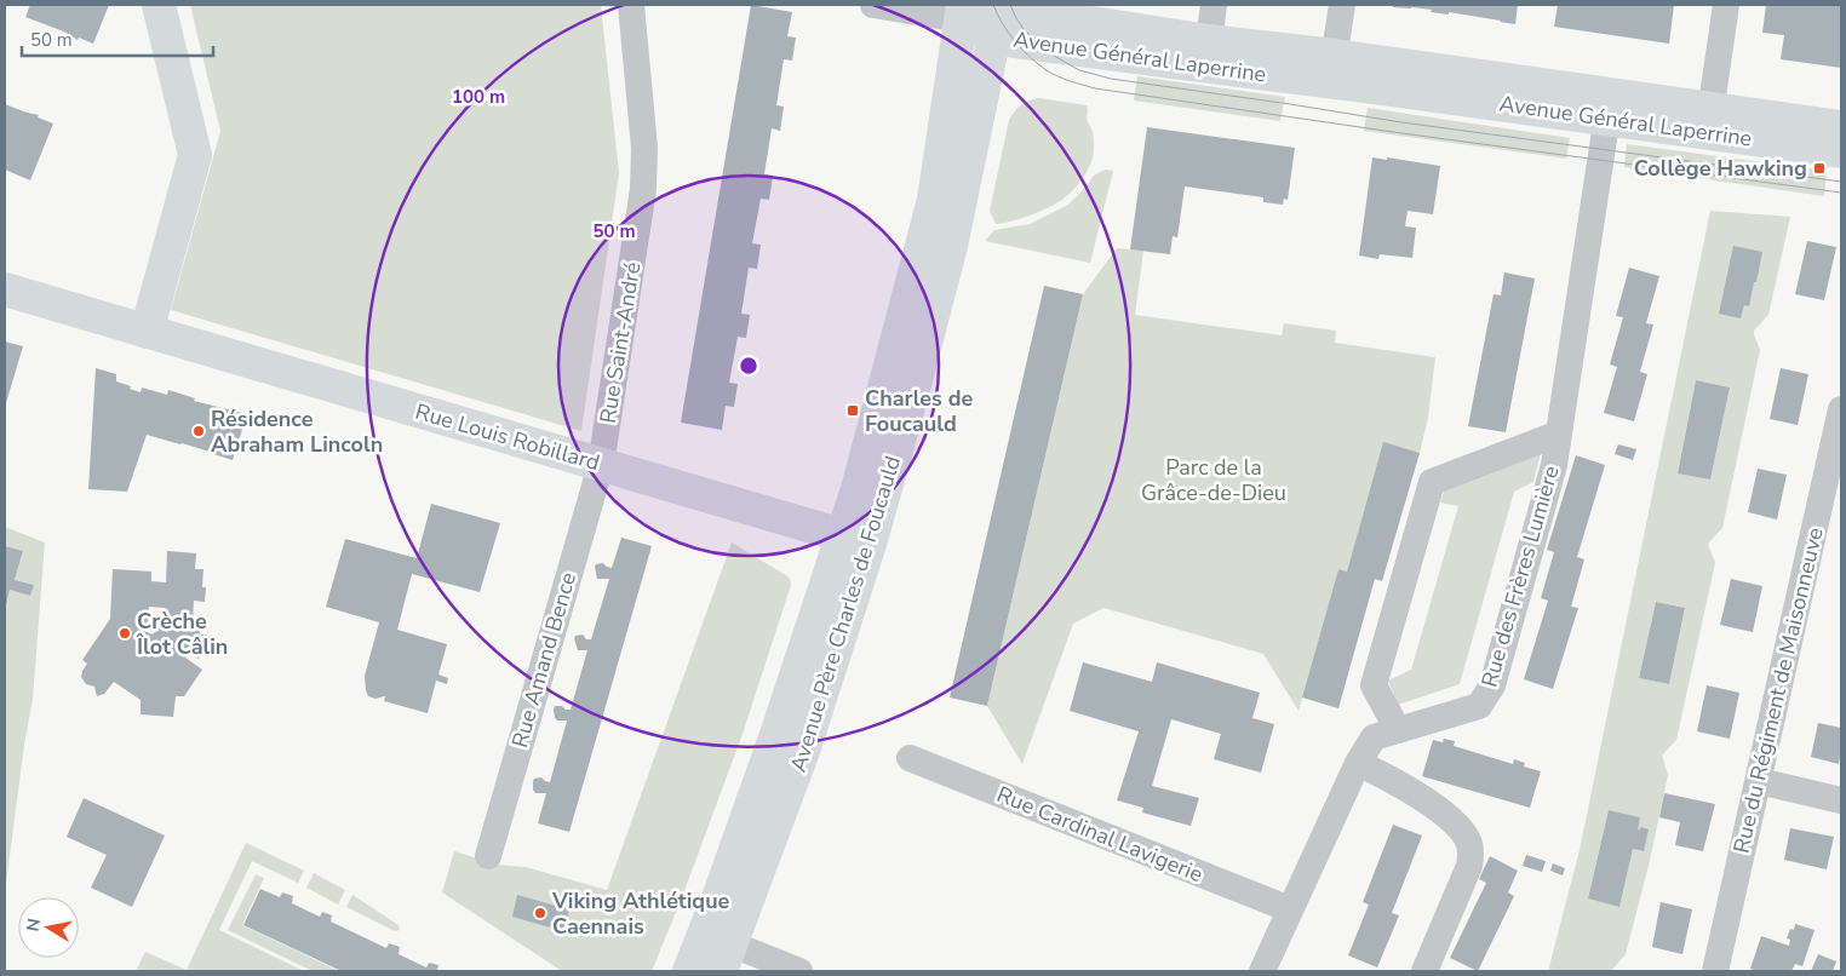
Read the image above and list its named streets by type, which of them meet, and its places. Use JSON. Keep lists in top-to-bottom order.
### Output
{
  "streets": {
    "street": [
      "Avenue Général Laperrine",
      "Rue Saint-André",
      "Rue Louis Robillard",
      "Rue des Frères Lumière",
      "Avenue Père Charles de Foucauld",
      "Rue Amand Bence",
      "Rue du Régiment de Maisonneuve",
      "Rue Cardinal Lavigerie"
    ]
  },
  "crossings": [
    ["Avenue Général Laperrine", "Rue des Frères Lumière"],
    ["Avenue Général Laperrine", "Avenue Père Charles de Foucauld"],
    ["Rue Saint-André", "Rue Louis Robillard"],
    ["Rue Saint-André", "Rue Amand Bence"],
    ["Rue Louis Robillard", "Avenue Père Charles de Foucauld"],
    ["Rue Louis Robillard", "Rue Amand Bence"],
    ["Rue des Frères Lumière", "Rue Cardinal Lavigerie"]
  ],
  "parks": ["Parc de la Grâce-de-Dieu"],
  "places": {
    "transit": ["Collège Hawking", "Charles de Foucauld"],
    "other": ["Résidence Abraham Lincoln", "Crèche Îlot Câlin", "Viking Athlétique Caennais"]
  },
  "scale_bar": "50 m",
  "north": "left",
  "rings": ["100 m", "50 m"]
}
